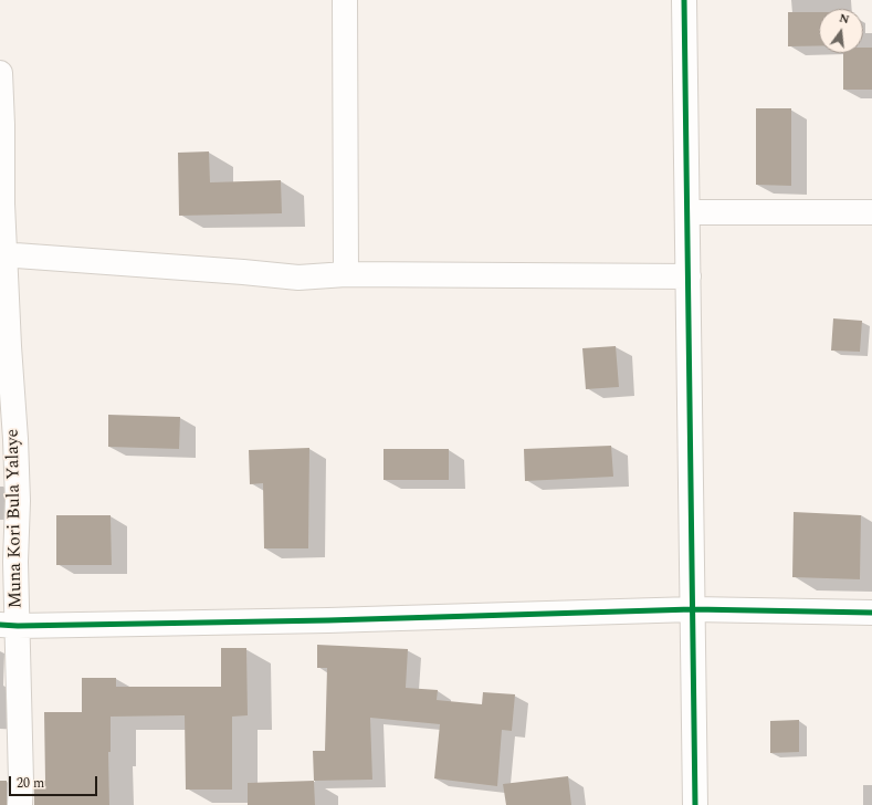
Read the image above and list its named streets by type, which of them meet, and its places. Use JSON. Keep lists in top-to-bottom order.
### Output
{
  "streets": {
    "street": ["Muna Kori Bula Yalaye"]
  },
  "scale_bar": "20 m",
  "north": "top"
}
